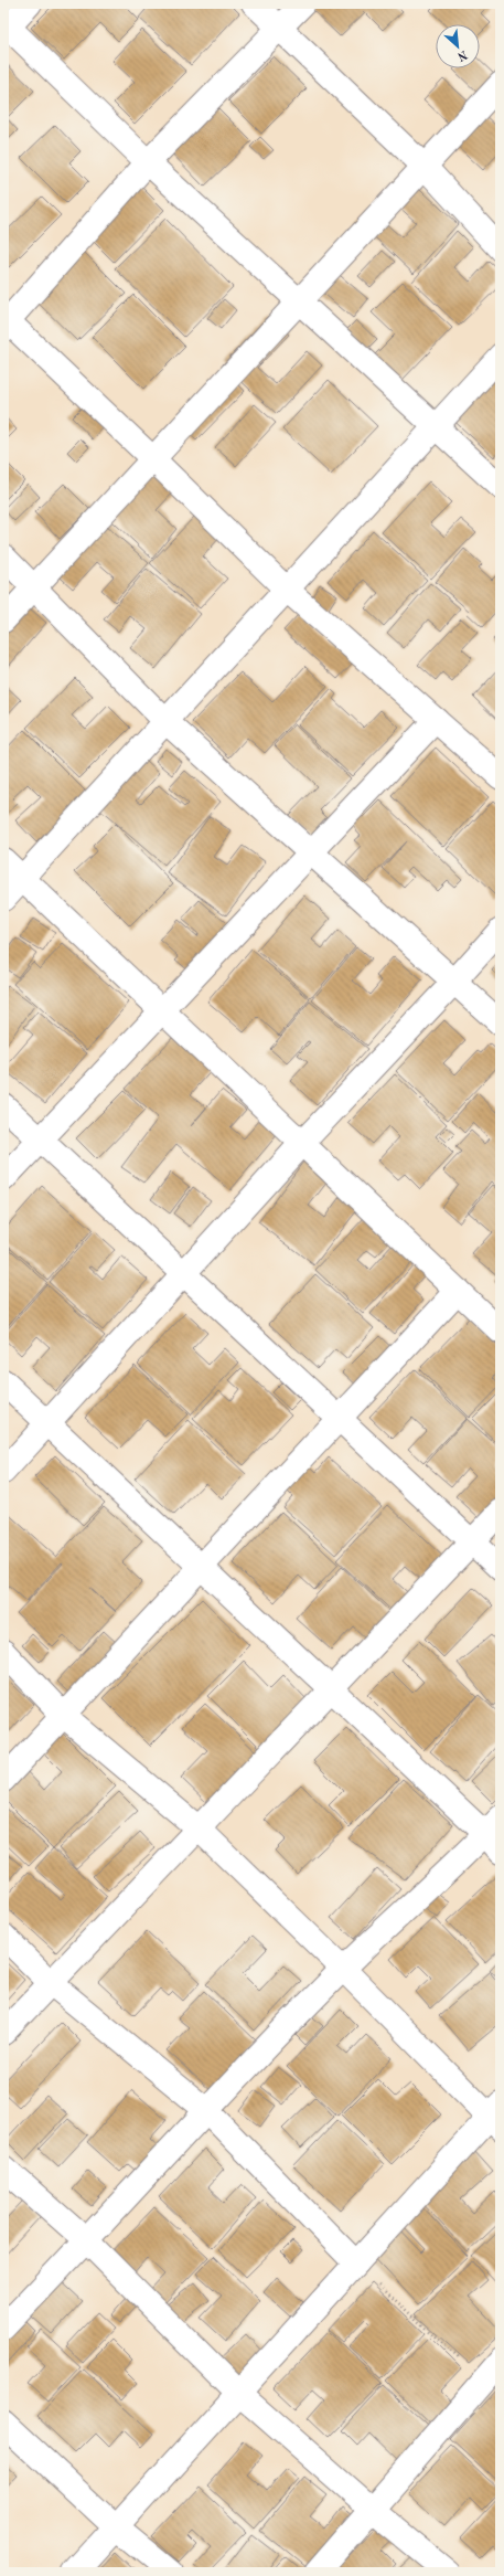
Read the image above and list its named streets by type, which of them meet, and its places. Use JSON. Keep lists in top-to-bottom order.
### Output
{
  "north": "bottom right"
}
